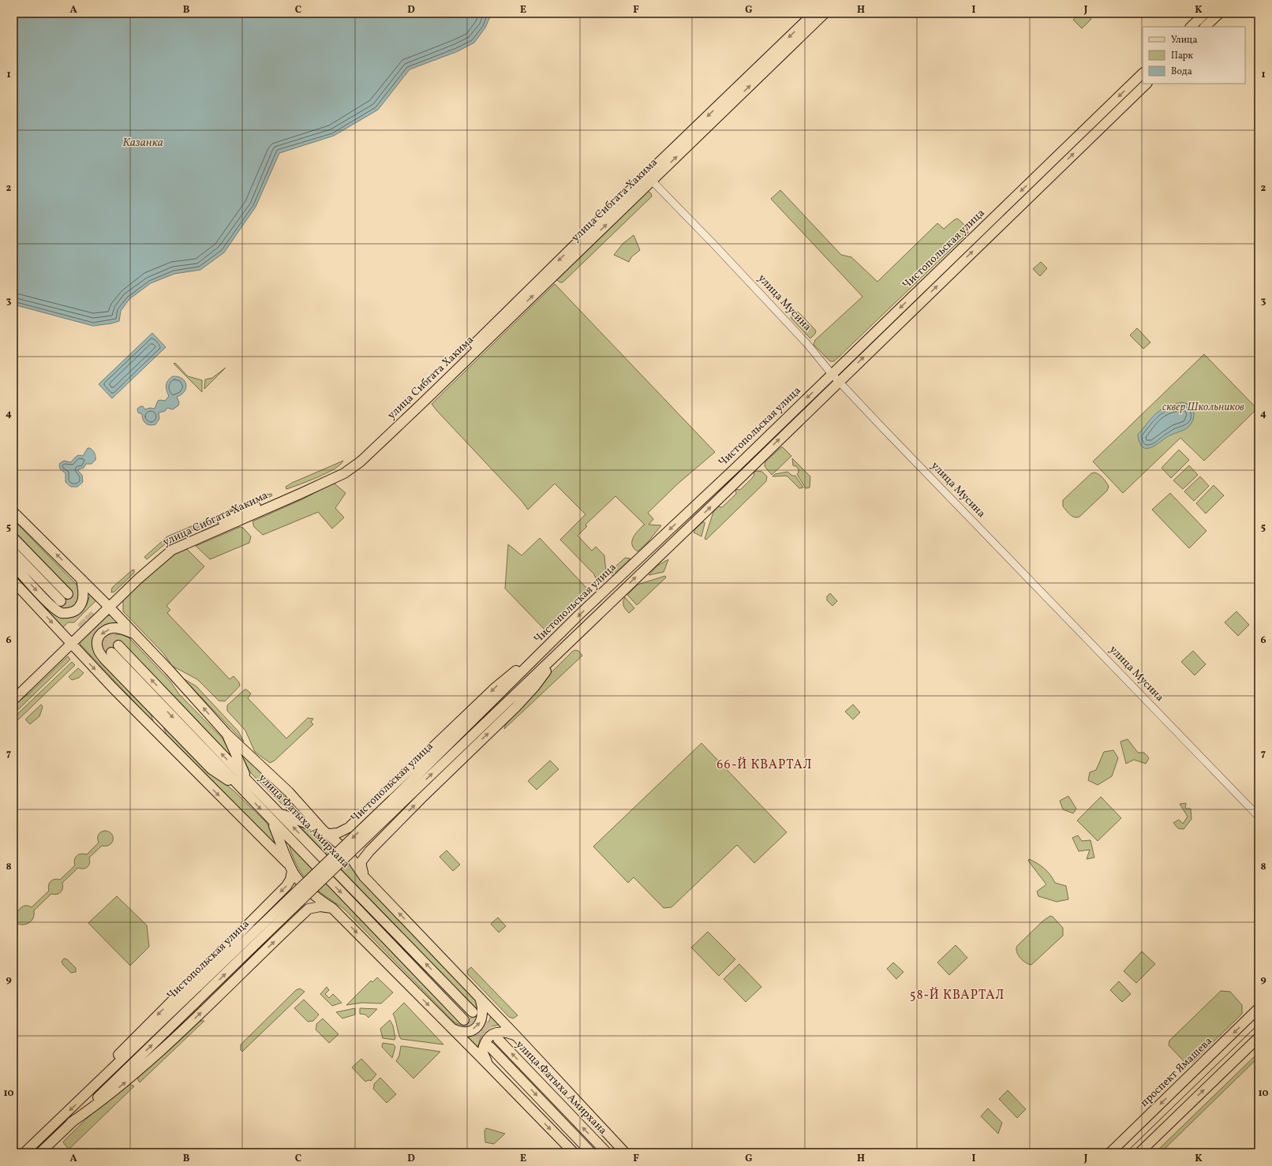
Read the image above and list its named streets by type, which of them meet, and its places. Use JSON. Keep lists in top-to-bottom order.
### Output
{
  "streets": {
    "main road": [
      "улица Сибгата Хакима",
      "Чистопольская улица",
      "улица Фатыха Амирхана",
      "проспект Ямашева"
    ],
    "street": ["улица Мусина"]
  },
  "crossings": [
    ["улица Сибгата Хакима", "улица Мусина"],
    ["Чистопольская улица", "улица Мусина"]
  ],
  "districts": ["66-Й КВАРТАЛ", "58-Й КВАРТАЛ"],
  "water": ["Казанка"],
  "parks": ["сквер Школьников"],
  "legend": ["Улица", "Парк", "Вода"],
  "grid": {
    "columns": [
      "A",
      "B",
      "C",
      "D",
      "E",
      "F",
      "G",
      "H",
      "I",
      "J",
      "K"
    ],
    "rows": [
      "1",
      "2",
      "3",
      "4",
      "5",
      "6",
      "7",
      "8",
      "9",
      "10"
    ]
  }
}
